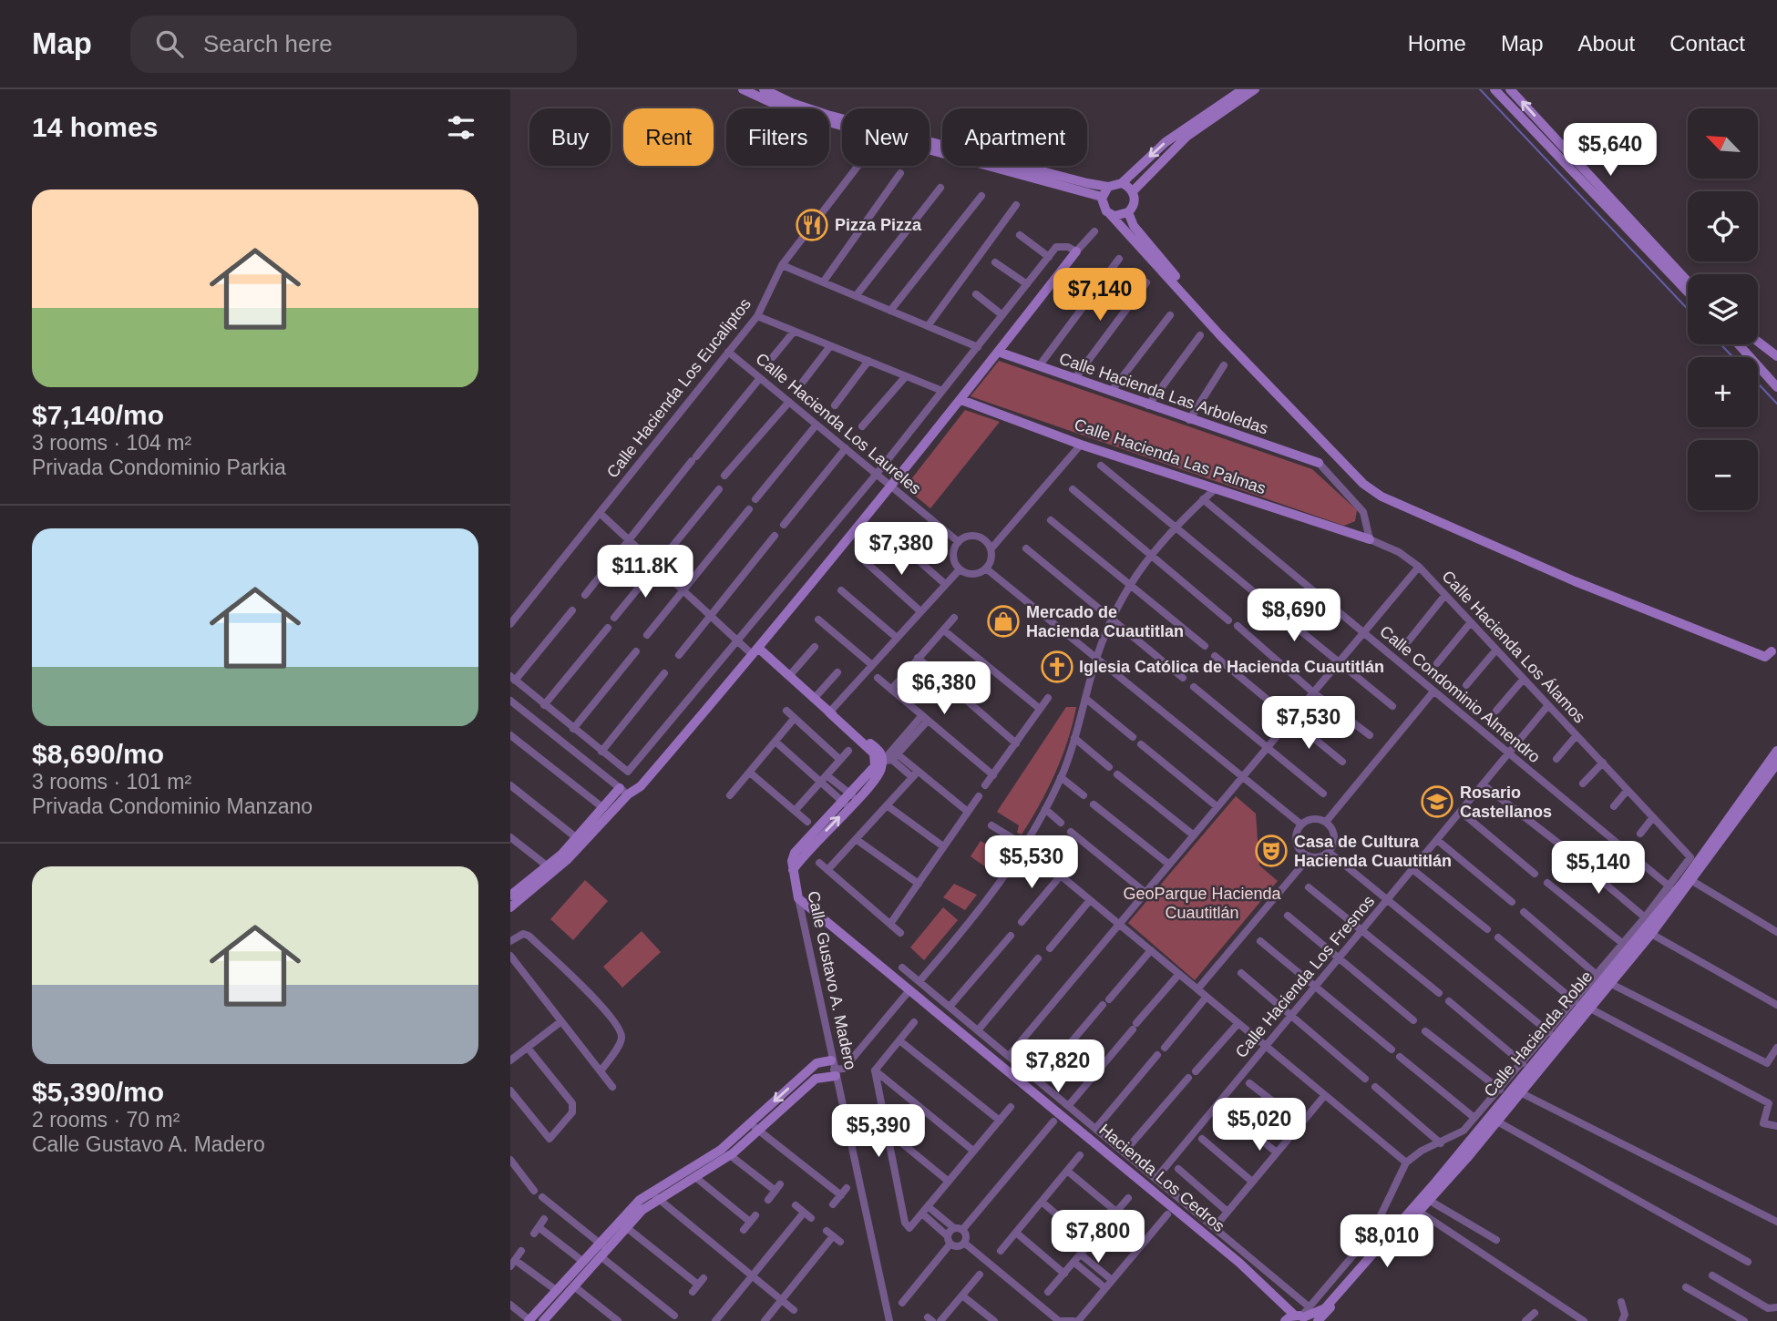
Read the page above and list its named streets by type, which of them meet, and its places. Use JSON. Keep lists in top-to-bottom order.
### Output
{
  "streets": {
    "main road": [
      "Calle Hacienda Las Arboledas",
      "Calle Hacienda Las Palmas",
      "Calle Gustavo A. Madero",
      "Calle Hacienda Roble",
      "Hacienda Los Cedros"
    ],
    "street": [
      "Calle Hacienda Los Eucaliptos",
      "Calle Hacienda Los Laureles",
      "Calle Hacienda Los Álamos",
      "Calle Condominio Almendro",
      "Calle Hacienda Los Fresnos"
    ]
  },
  "crossings": [
    ["Calle Hacienda Los Eucaliptos", "Calle Hacienda Los Laureles"],
    ["Calle Hacienda Las Palmas", "Calle Hacienda Los Álamos"],
    ["Calle Hacienda Los Álamos", "Calle Hacienda Los Fresnos"],
    ["Calle Hacienda Los Álamos", "Calle Hacienda Roble"],
    ["Calle Condominio Almendro", "Calle Hacienda Los Fresnos"],
    ["Calle Condominio Almendro", "Calle Hacienda Roble"],
    ["Calle Gustavo A. Madero", "Hacienda Los Cedros"],
    ["Calle Hacienda Roble", "Hacienda Los Cedros"]
  ],
  "parks": ["GeoParque Hacienda Cuautitlán"],
  "places": {
    "restaurant": ["Pizza Pizza"],
    "shop": ["Mercado de Hacienda Cuautitlan"],
    "church": ["Iglesia Católica de Hacienda Cuautitlán"],
    "school or university": ["Rosario Castellanos"],
    "theatre": ["Casa de Cultura Hacienda Cuautitlán"]
  },
  "north": "top left",
  "page": {
    "header": "Map",
    "search": "Search here",
    "nav": [
      "Home",
      "Map",
      "About",
      "Contact"
    ],
    "heading": "14 homes",
    "map_buttons": ["+", "−"],
    "chip": [
      "Buy",
      "Rent",
      "Filters",
      "New",
      "Apartment"
    ],
    "price": [
      "$5,640",
      "$7,140",
      "$7,380",
      "$11.8K",
      "$8,690",
      "$6,380",
      "$7,530",
      "$5,530",
      "$5,140",
      "$7,820",
      "$5,020",
      "$5,390",
      "$7,800",
      "$8,010"
    ],
    "list": [
      {
        "name": "$7,140/mo",
        "note": "3 rooms · 104 m² · Privada Condominio Parkia"
      },
      {
        "name": "$8,690/mo",
        "note": "3 rooms · 101 m² · Privada Condominio Manzano"
      },
      {
        "name": "$5,390/mo",
        "note": "2 rooms · 70 m² · Calle Gustavo A. Madero"
      }
    ]
  }
}
